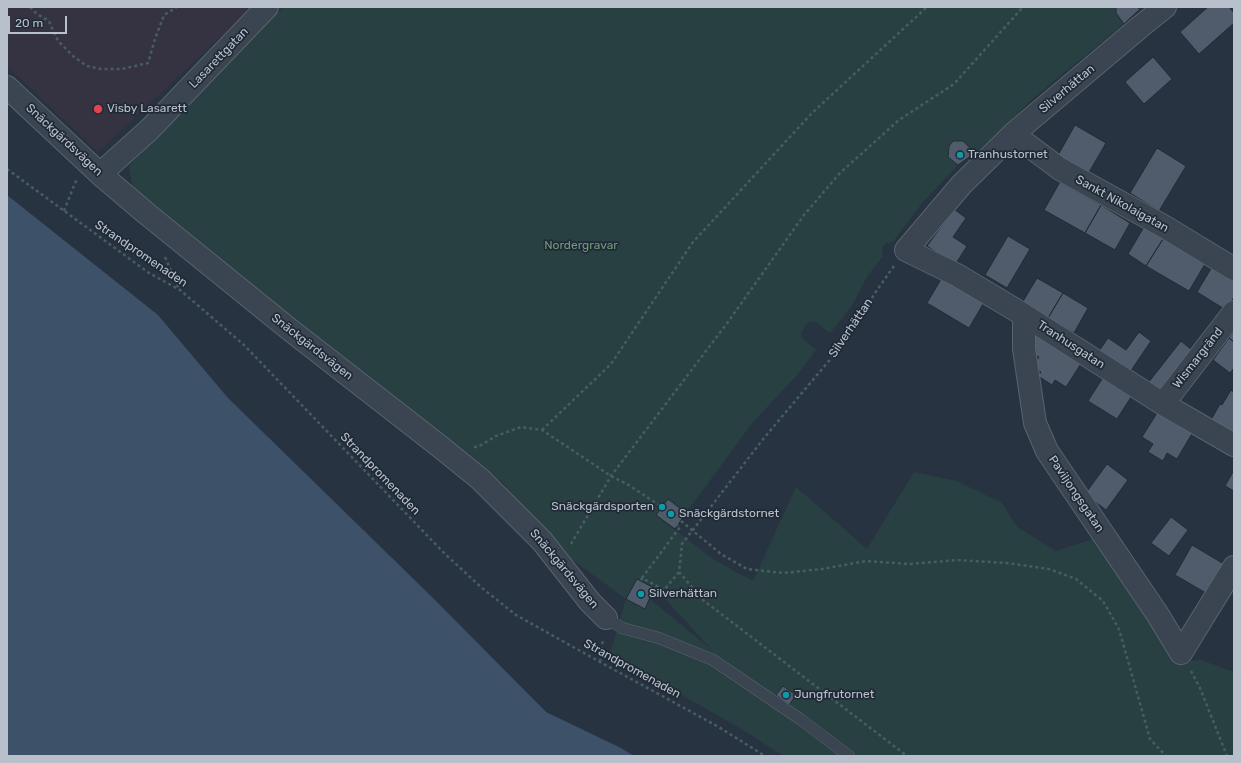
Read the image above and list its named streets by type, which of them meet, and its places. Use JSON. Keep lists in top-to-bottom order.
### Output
{
  "streets": {
    "street": [
      "Lasarettgatan",
      "Silverhättan",
      "Snäckgärdsvägen",
      "Sankt Nikolaigatan",
      "Tranhusgatan",
      "Wismargränd",
      "Paviljongsgatan"
    ],
    "path": ["Strandpromenaden"]
  },
  "crossings": [
    ["Lasarettgatan", "Snäckgärdsvägen"],
    ["Silverhättan", "Sankt Nikolaigatan"],
    ["Silverhättan", "Tranhusgatan"],
    ["Tranhusgatan", "Wismargränd"],
    ["Tranhusgatan", "Paviljongsgatan"]
  ],
  "parks": ["Nordergravar"],
  "places": [
    "Visby Lasarett",
    "Tranhustornet",
    "Snäckgärdsporten",
    "Snäckgärdstornet",
    "Silverhättan",
    "Jungfrutornet"
  ],
  "scale_bar": "20 m"
}
